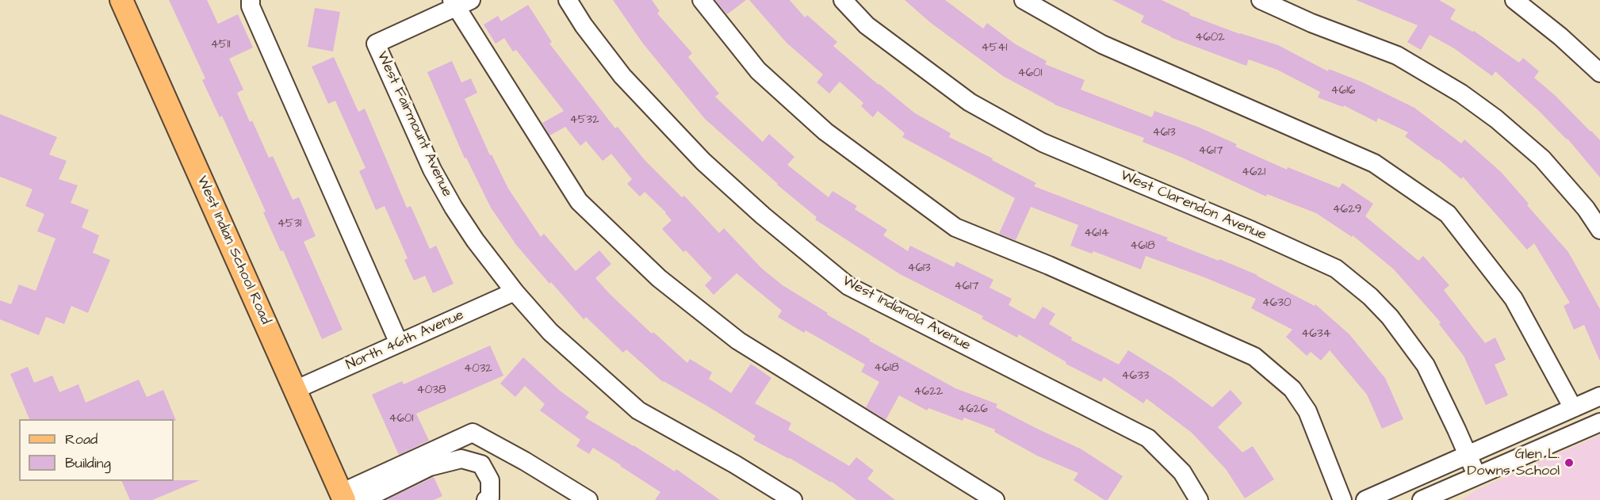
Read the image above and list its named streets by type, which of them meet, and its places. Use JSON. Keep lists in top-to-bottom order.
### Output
{
  "streets": {
    "main road": ["West Indian School Road"],
    "street": [
      "West Fairmount Avenue",
      "West Clarendon Avenue",
      "West Indianola Avenue",
      "North 46th Avenue"
    ]
  },
  "crossings": [
    ["West Fairmount Avenue", "North 46th Avenue"],
    ["West Indian School Road", "North 46th Avenue"]
  ],
  "places": ["Glen L. Downs School"],
  "house_numbers": [
    "4602",
    "4511",
    "4541",
    "4601",
    "4616",
    "4532",
    "4613",
    "4617",
    "4621",
    "4629",
    "4531",
    "4614",
    "4618",
    "4613",
    "4617",
    "4630",
    "4634",
    "4618",
    "4032",
    "4633",
    "4038",
    "4622",
    "4626",
    "4601"
  ],
  "legend": ["Road", "Building"]
}
